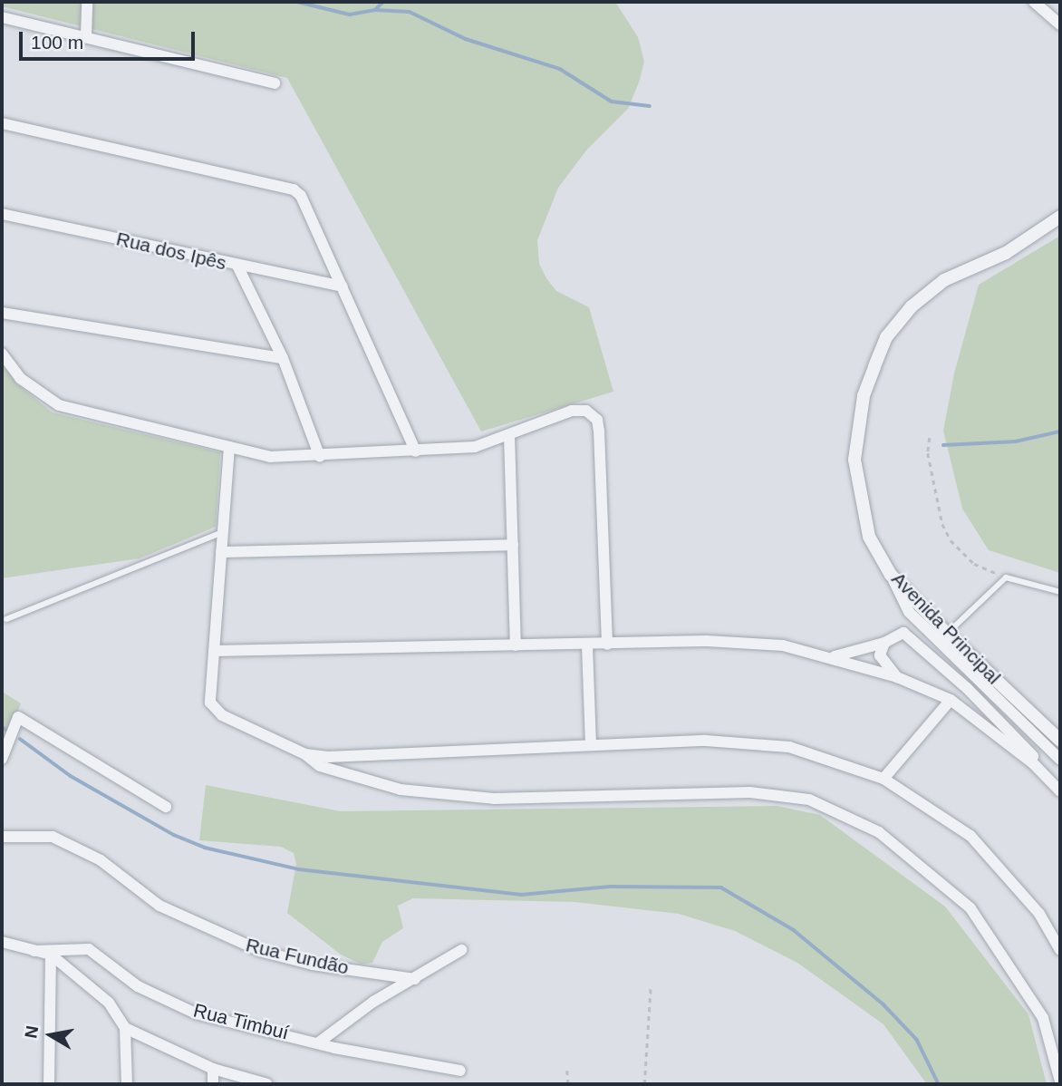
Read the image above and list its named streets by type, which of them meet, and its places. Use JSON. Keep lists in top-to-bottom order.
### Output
{
  "streets": {
    "street": [
      "Rua dos Ipês",
      "Avenida Principal",
      "Rua Fundão",
      "Rua Timbuí"
    ]
  },
  "scale_bar": "100 m",
  "north": "left"
}
